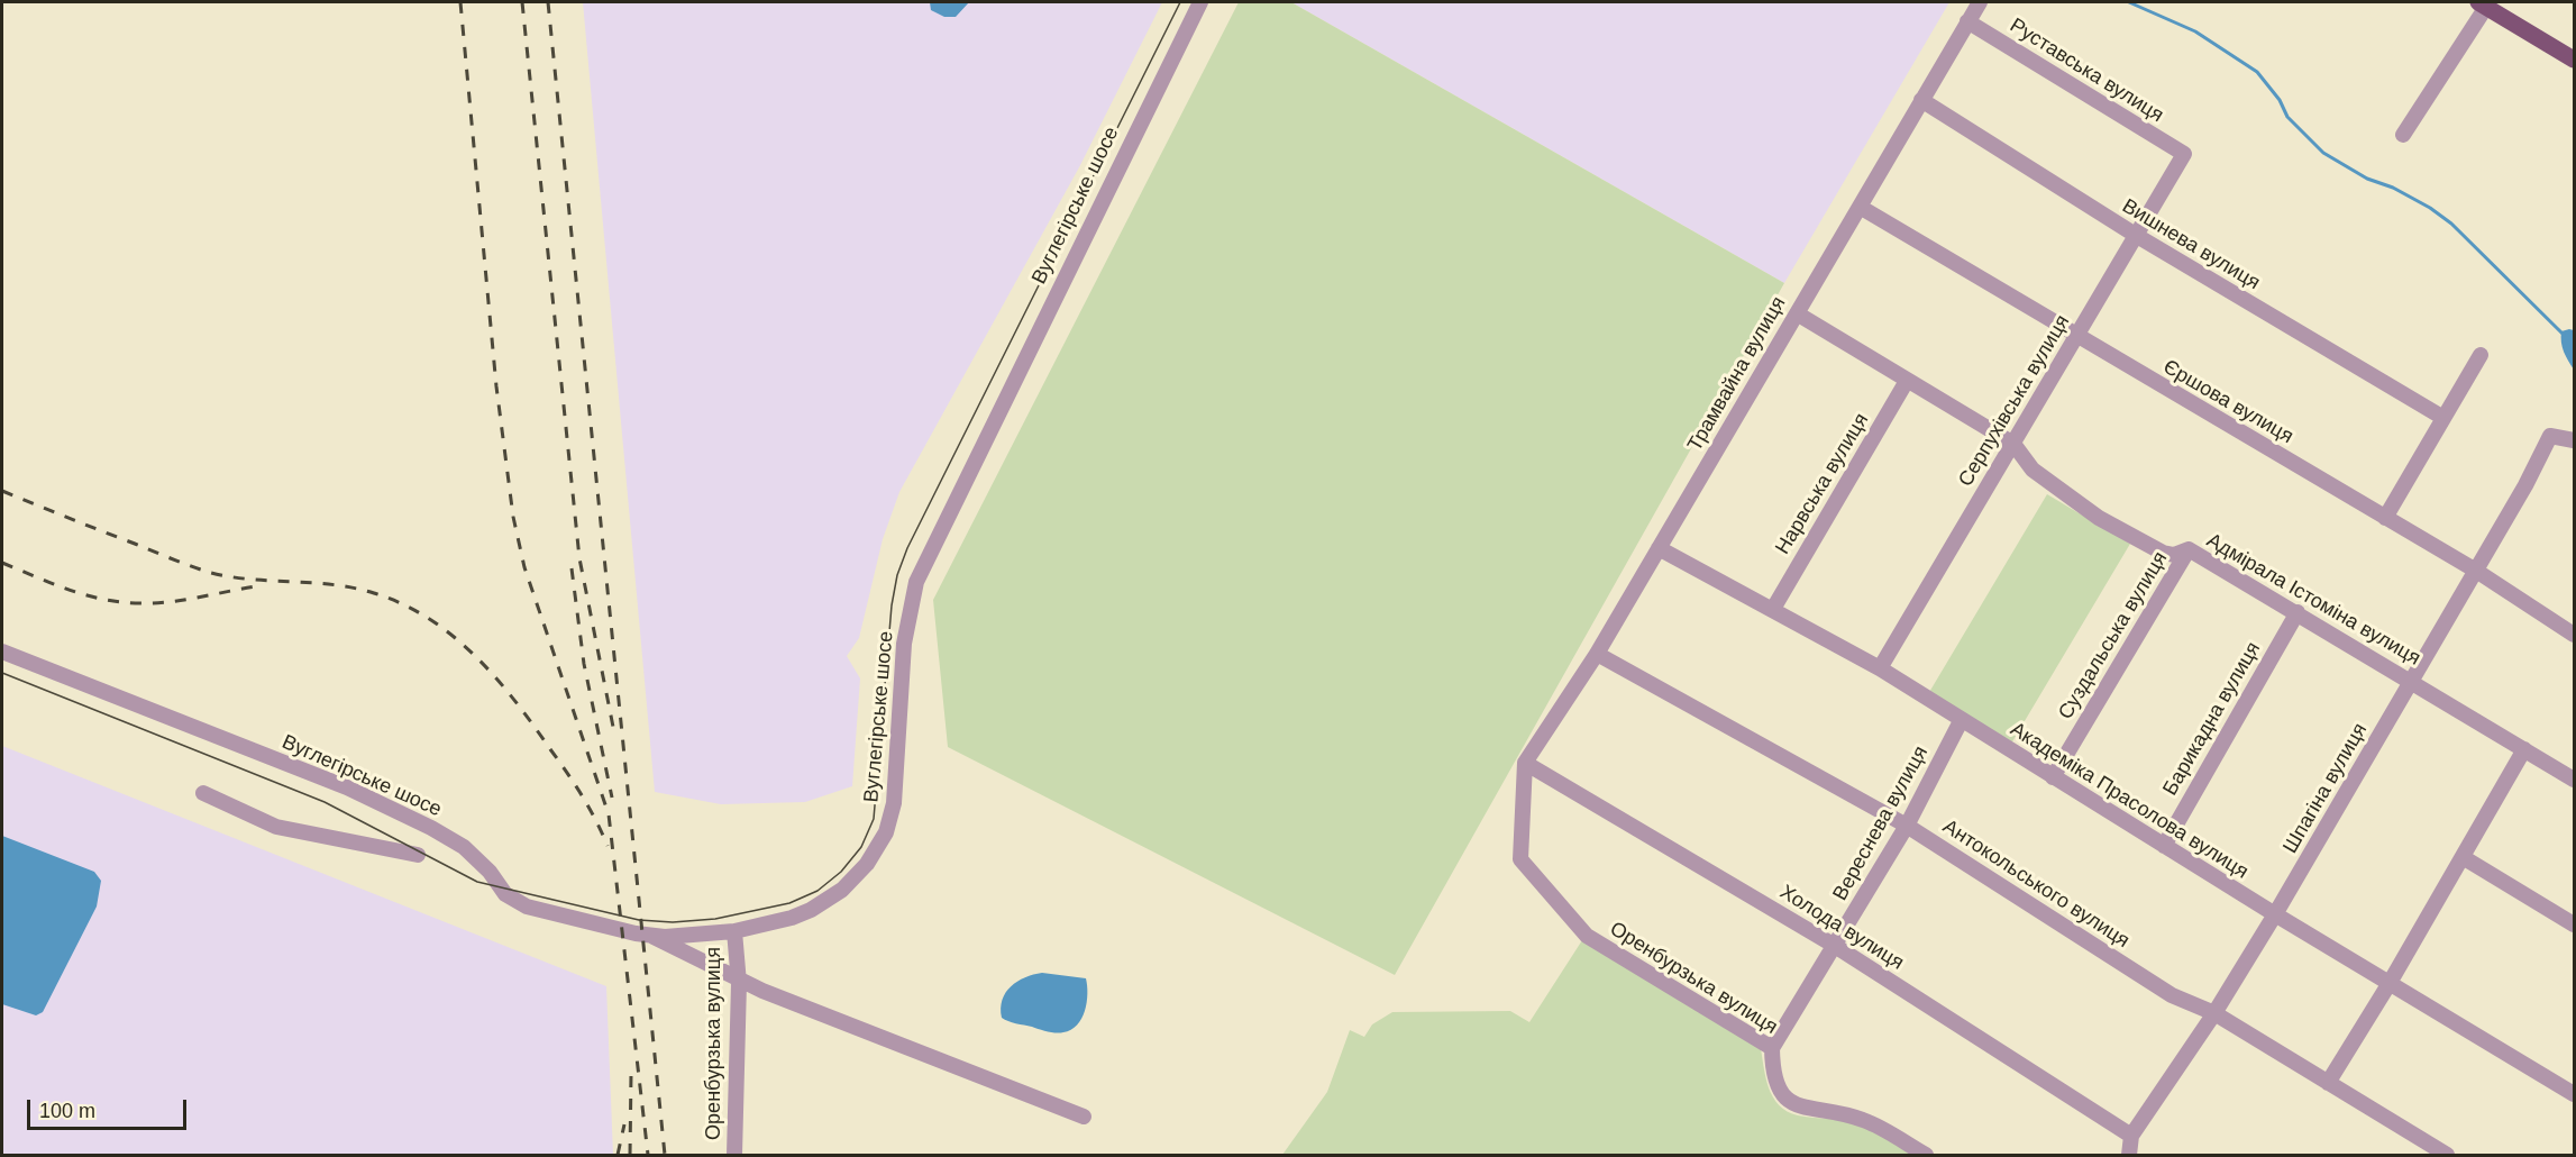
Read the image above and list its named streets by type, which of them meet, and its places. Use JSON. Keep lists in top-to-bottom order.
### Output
{
  "streets": {
    "street": [
      "Руставська вулиця",
      "Вуглегірське шосе",
      "Вишнева вулиця",
      "Трамвайна вулиця",
      "Серпухівська вулиця",
      "Єршова вулиця",
      "Нарвська вулиця",
      "Адмірала Істоміна вулиця",
      "Суздальська вулиця",
      "Барикадна вулиця",
      "Шпагіна вулиця",
      "Академіка Прасолова вулиця",
      "Вереснева вулиця",
      "Антокольського вулиця",
      "Холода вулиця",
      "Оренбурзька вулиця"
    ]
  },
  "crossings": [
    ["Руставська вулиця", "Трамвайна вулиця"],
    ["Руставська вулиця", "Серпухівська вулиця"],
    ["Вуглегірське шосе", "Оренбурзька вулиця"],
    ["Вишнева вулиця", "Трамвайна вулиця"],
    ["Вишнева вулиця", "Серпухівська вулиця"],
    ["Трамвайна вулиця", "Єршова вулиця"],
    ["Трамвайна вулиця", "Адмірала Істоміна вулиця"],
    ["Трамвайна вулиця", "Академіка Прасолова вулиця"],
    ["Трамвайна вулиця", "Антокольського вулиця"],
    ["Трамвайна вулиця", "Холода вулиця"],
    ["Трамвайна вулиця", "Оренбурзька вулиця"],
    ["Серпухівська вулиця", "Єршова вулиця"],
    ["Серпухівська вулиця", "Адмірала Істоміна вулиця"],
    ["Серпухівська вулиця", "Академіка Прасолова вулиця"],
    ["Єршова вулиця", "Шпагіна вулиця"],
    ["Нарвська вулиця", "Адмірала Істоміна вулиця"],
    ["Нарвська вулиця", "Академіка Прасолова вулиця"],
    ["Адмірала Істоміна вулиця", "Суздальська вулиця"],
    ["Адмірала Істоміна вулиця", "Барикадна вулиця"],
    ["Адмірала Істоміна вулиця", "Шпагіна вулиця"],
    ["Суздальська вулиця", "Академіка Прасолова вулиця"],
    ["Барикадна вулиця", "Академіка Прасолова вулиця"],
    ["Шпагіна вулиця", "Академіка Прасолова вулиця"],
    ["Шпагіна вулиця", "Антокольського вулиця"],
    ["Шпагіна вулиця", "Холода вулиця"],
    ["Академіка Прасолова вулиця", "Вереснева вулиця"],
    ["Вереснева вулиця", "Антокольського вулиця"],
    ["Вереснева вулиця", "Холода вулиця"],
    ["Вереснева вулиця", "Оренбурзька вулиця"],
    ["Холода вулиця", "Оренбурзька вулиця"]
  ],
  "scale_bar": "100 m"
}
